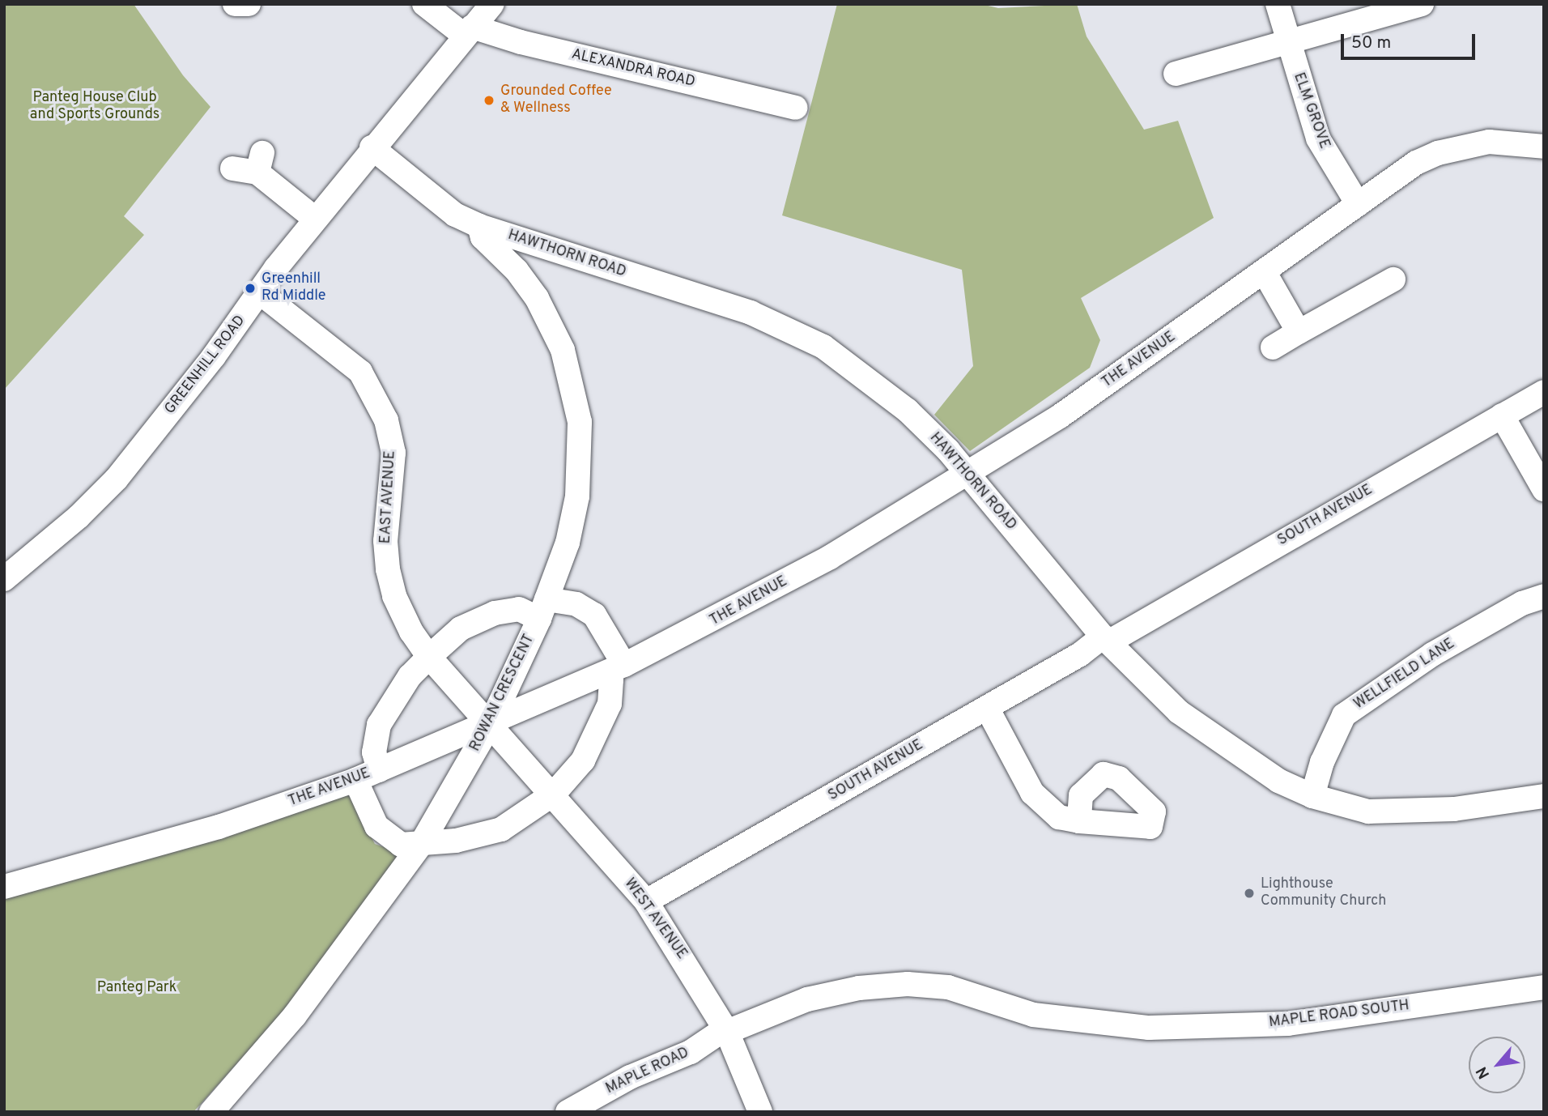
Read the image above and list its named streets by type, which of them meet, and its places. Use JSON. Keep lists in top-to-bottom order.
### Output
{
  "streets": {
    "street": [
      "ALEXANDRA ROAD",
      "ELM GROVE",
      "HAWTHORN ROAD",
      "THE AVENUE",
      "GREENHILL ROAD",
      "EAST AVENUE",
      "SOUTH AVENUE",
      "WELLFIELD LANE",
      "ROWAN CRESCENT",
      "WEST AVENUE",
      "MAPLE ROAD SOUTH",
      "MAPLE ROAD"
    ]
  },
  "crossings": [
    ["ALEXANDRA ROAD", "GREENHILL ROAD"],
    ["ELM GROVE", "THE AVENUE"],
    ["HAWTHORN ROAD", "THE AVENUE"],
    ["HAWTHORN ROAD", "GREENHILL ROAD"],
    ["HAWTHORN ROAD", "SOUTH AVENUE"],
    ["HAWTHORN ROAD", "WELLFIELD LANE"],
    ["HAWTHORN ROAD", "ROWAN CRESCENT"],
    ["THE AVENUE", "EAST AVENUE"],
    ["THE AVENUE", "ROWAN CRESCENT"],
    ["THE AVENUE", "WEST AVENUE"],
    ["GREENHILL ROAD", "EAST AVENUE"],
    ["EAST AVENUE", "ROWAN CRESCENT"],
    ["EAST AVENUE", "WEST AVENUE"],
    ["SOUTH AVENUE", "WEST AVENUE"],
    ["ROWAN CRESCENT", "WEST AVENUE"],
    ["WEST AVENUE", "MAPLE ROAD SOUTH"],
    ["WEST AVENUE", "MAPLE ROAD"],
    ["MAPLE ROAD SOUTH", "MAPLE ROAD"]
  ],
  "parks": ["Panteg House Club and Sports Grounds", "Panteg Park"],
  "places": ["Grounded Coffee & Wellness", "Greenhill Rd Middle", "Lighthouse Community Church"],
  "scale_bar": "50 m",
  "north": "bottom left"
}
